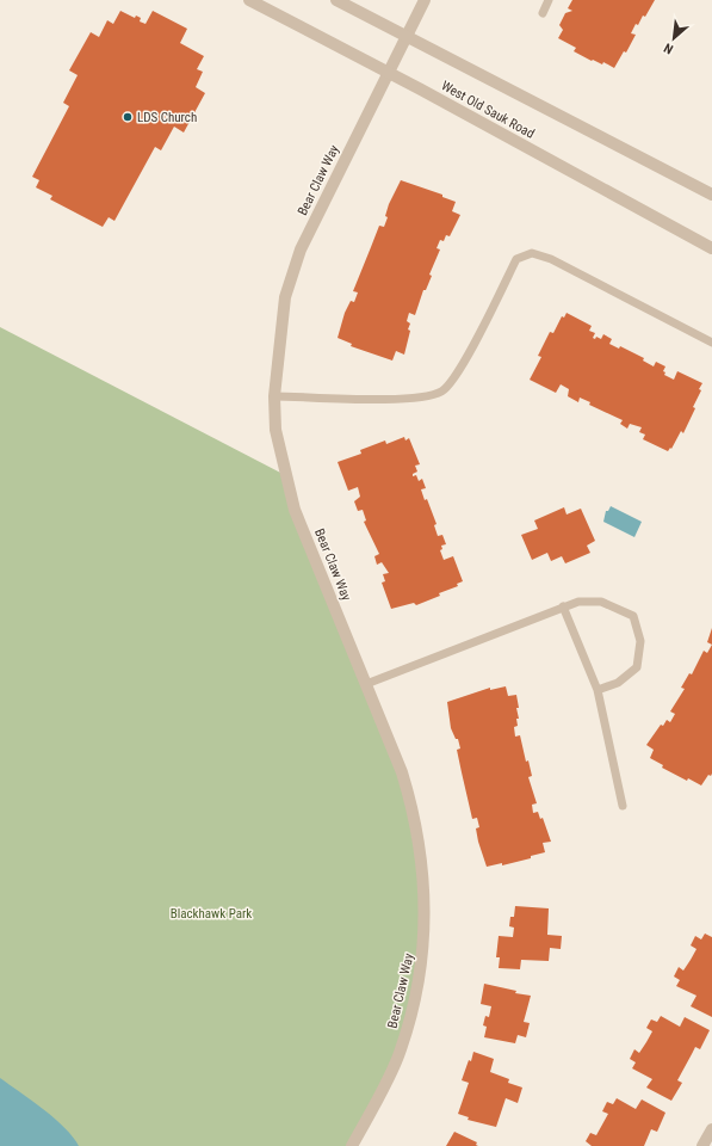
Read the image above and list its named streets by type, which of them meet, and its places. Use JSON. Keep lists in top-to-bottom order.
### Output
{
  "streets": {
    "street": ["West Old Sauk Road", "Bear Claw Way"]
  },
  "crossings": [
    ["West Old Sauk Road", "Bear Claw Way"]
  ],
  "parks": ["Blackhawk Park"],
  "places": ["LDS Church"],
  "north": "bottom left"
}
